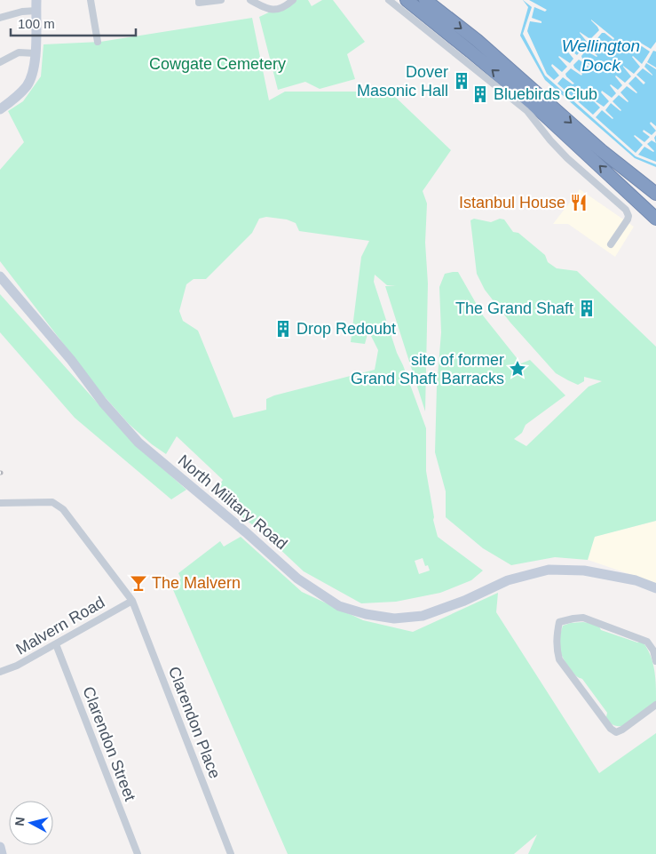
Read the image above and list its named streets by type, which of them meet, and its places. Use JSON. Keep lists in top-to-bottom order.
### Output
{
  "streets": {
    "street": [
      "North Military Road",
      "Malvern Road",
      "Clarendon Place",
      "Clarendon Street"
    ]
  },
  "crossings": [
    ["Malvern Road", "Clarendon Place"],
    ["Malvern Road", "Clarendon Street"]
  ],
  "water": ["Wellington Dock"],
  "parks": ["Cowgate Cemetery"],
  "places": {
    "building": [
      "Dover Masonic Hall",
      "Bluebirds Club",
      "The Grand Shaft",
      "Drop Redoubt"
    ],
    "restaurant": ["Istanbul House"],
    "place": ["site of former Grand Shaft Barracks"],
    "bar": ["The Malvern"]
  },
  "scale_bar": "100 m",
  "north": "left"
}
